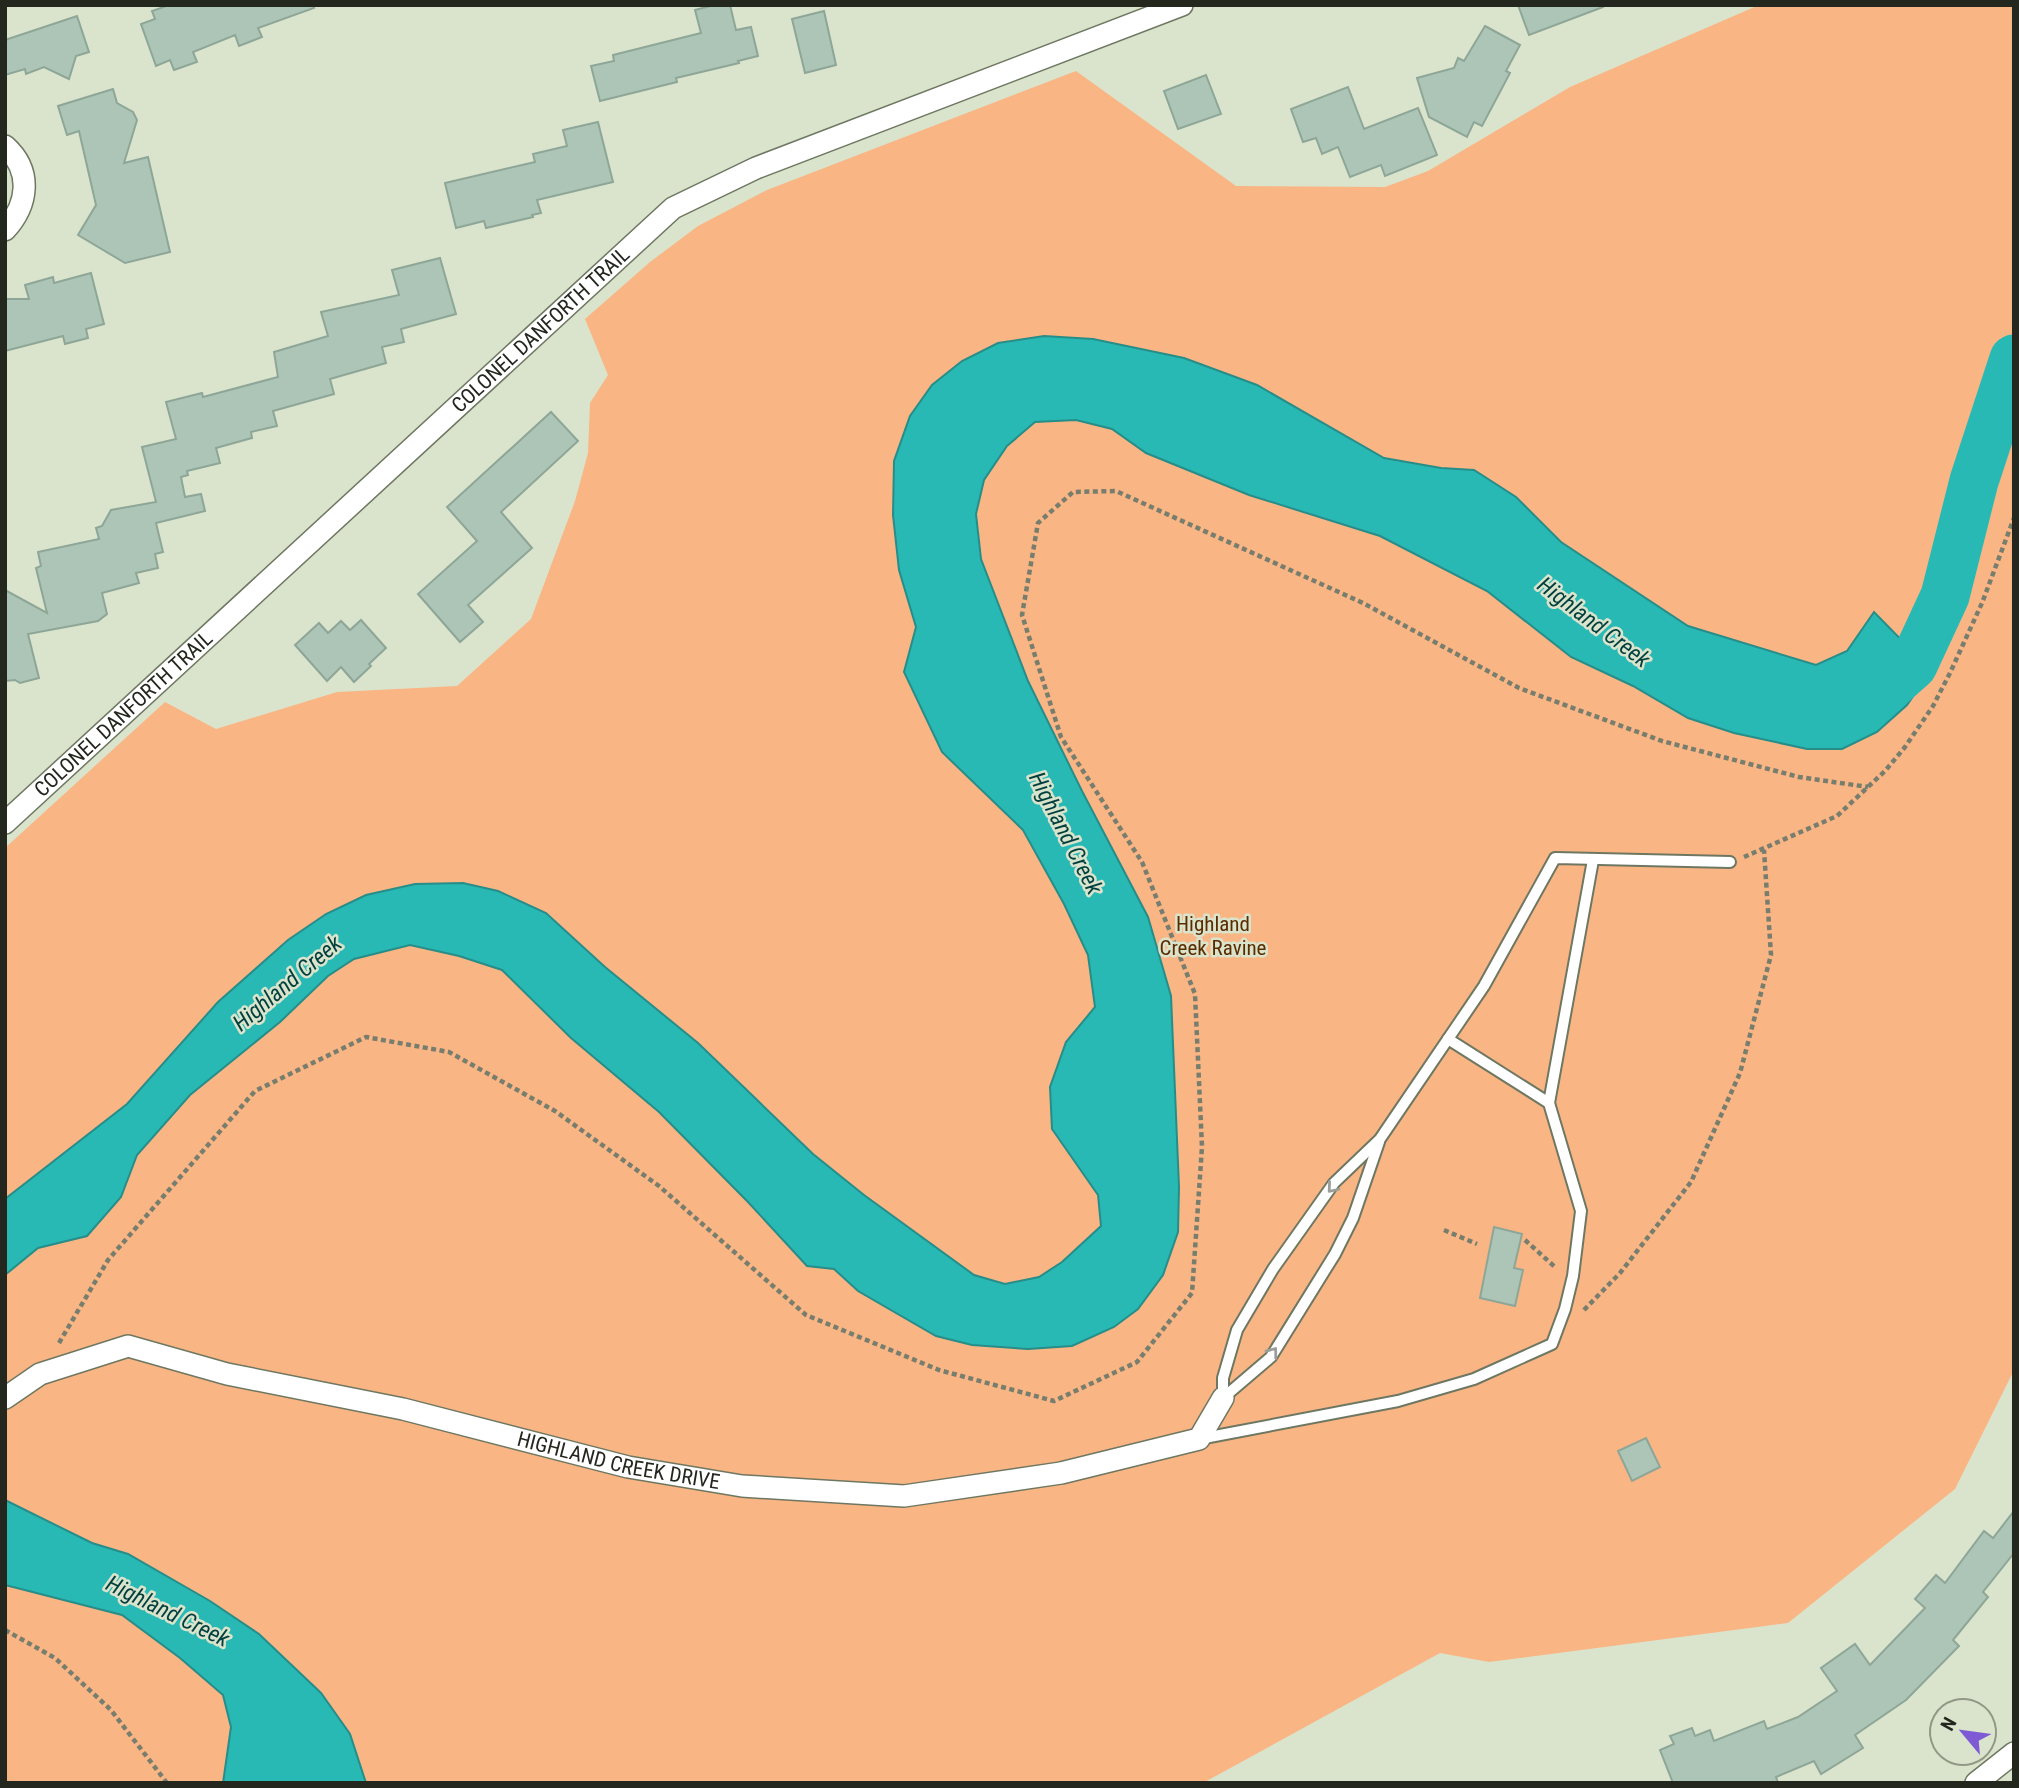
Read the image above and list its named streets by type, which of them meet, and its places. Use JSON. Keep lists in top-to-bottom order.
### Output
{
  "streets": {
    "street": ["COLONEL DANFORTH TRAIL", "HIGHLAND CREEK DRIVE"]
  },
  "water": ["Highland Creek"],
  "parks": ["Highland Creek Ravine"],
  "north": "top left"
}
